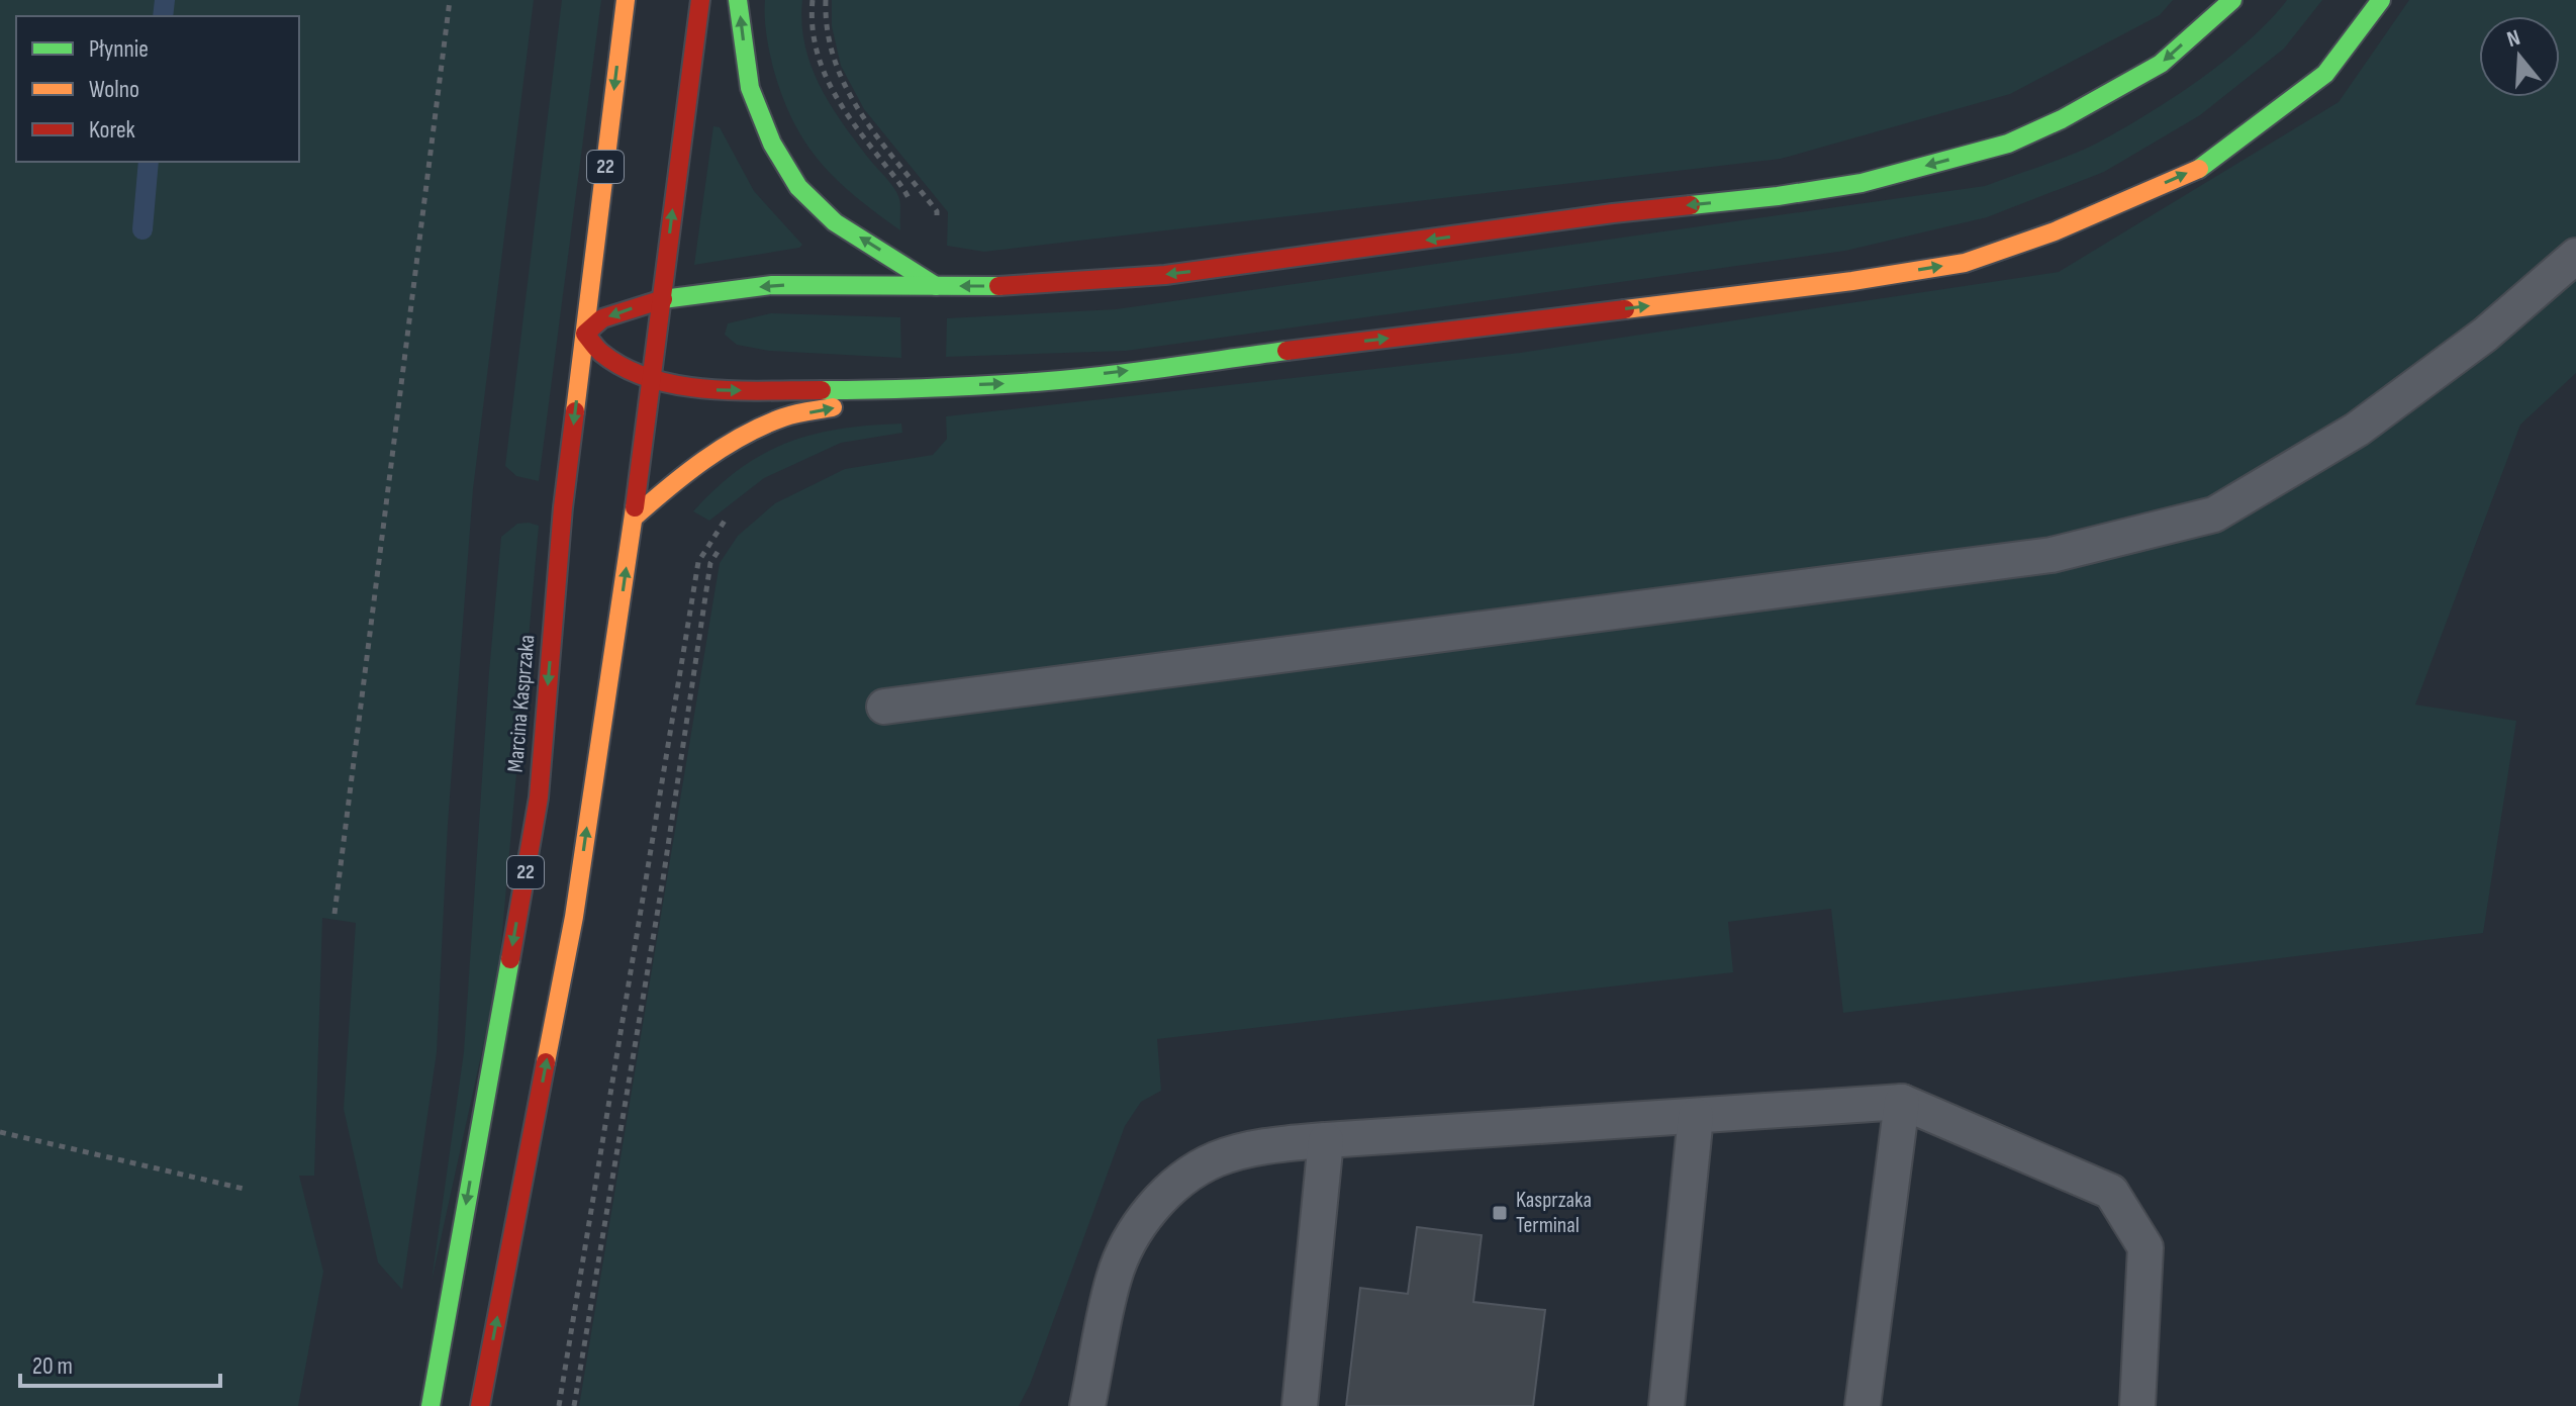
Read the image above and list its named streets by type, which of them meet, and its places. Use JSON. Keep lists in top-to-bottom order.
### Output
{
  "streets": {
    "main road": ["22", "Marcina Kasprzaka"]
  },
  "places": {
    "transit": ["Kasprzaka Terminal"]
  },
  "legend": ["Płynnie", "Wolno", "Korek"],
  "scale_bar": "20 m",
  "north": "top"
}
